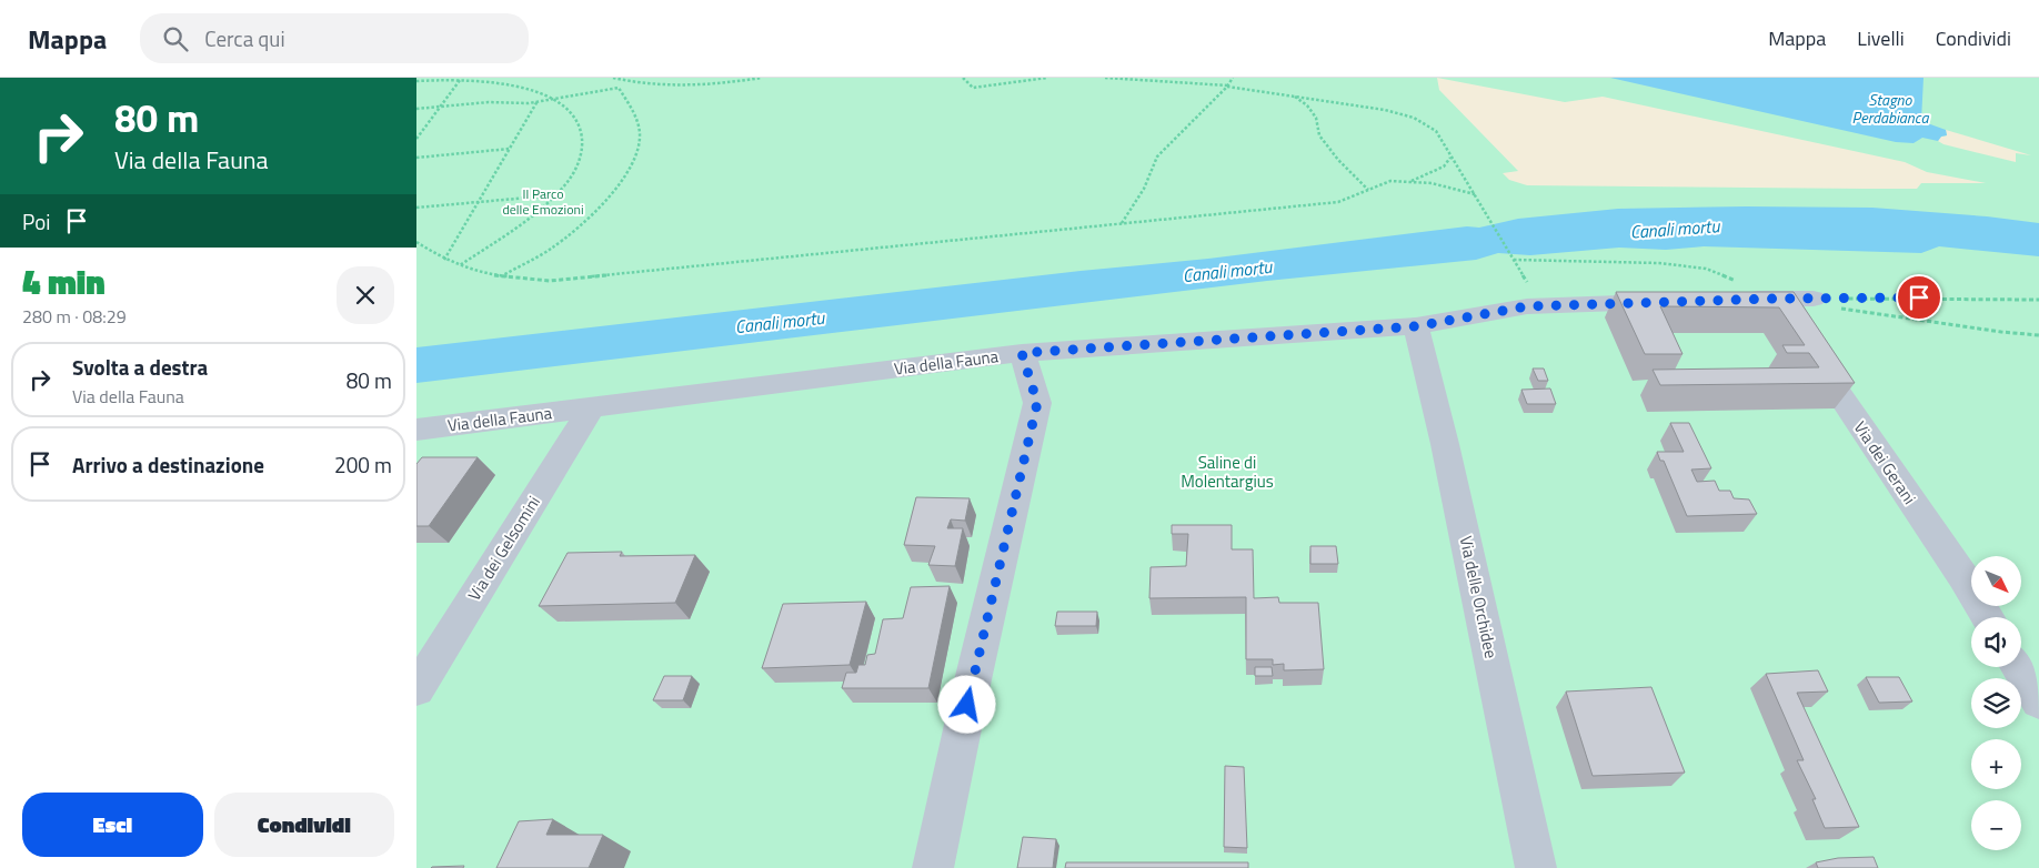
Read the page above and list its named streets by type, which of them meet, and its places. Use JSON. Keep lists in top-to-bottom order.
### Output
{
  "streets": {
    "street": [
      "Via della Fauna",
      "Via dei Gerani",
      "Via dei Gelsomini",
      "Via delle Orchidee"
    ]
  },
  "crossings": [
    ["Via della Fauna", "Via dei Gelsomini"],
    ["Via della Fauna", "Via delle Orchidee"]
  ],
  "water": ["Stagno Perdabianca", "Canali mortu"],
  "parks": ["Il Parco delle Emozioni", "Saline di Molentargius"],
  "north": "bottom right",
  "page": {
    "header": "Mappa",
    "search": "Cerca qui",
    "nav": ["Mappa", "Livelli", "Condividi"],
    "turn": ["80 m", "Via della Fauna"],
    "then": "Poi",
    "heading": ["4 min", "280 m · 08:29"],
    "list": [
      {
        "name": "Svolta a destra",
        "note": "Via della Fauna",
        "value": "80 m"
      },
      {
        "name": "Arrivo a destinazione",
        "value": "200 m"
      }
    ],
    "map_buttons": ["+", "−"],
    "buttons": ["Esci", "Condividi"]
  }
}
